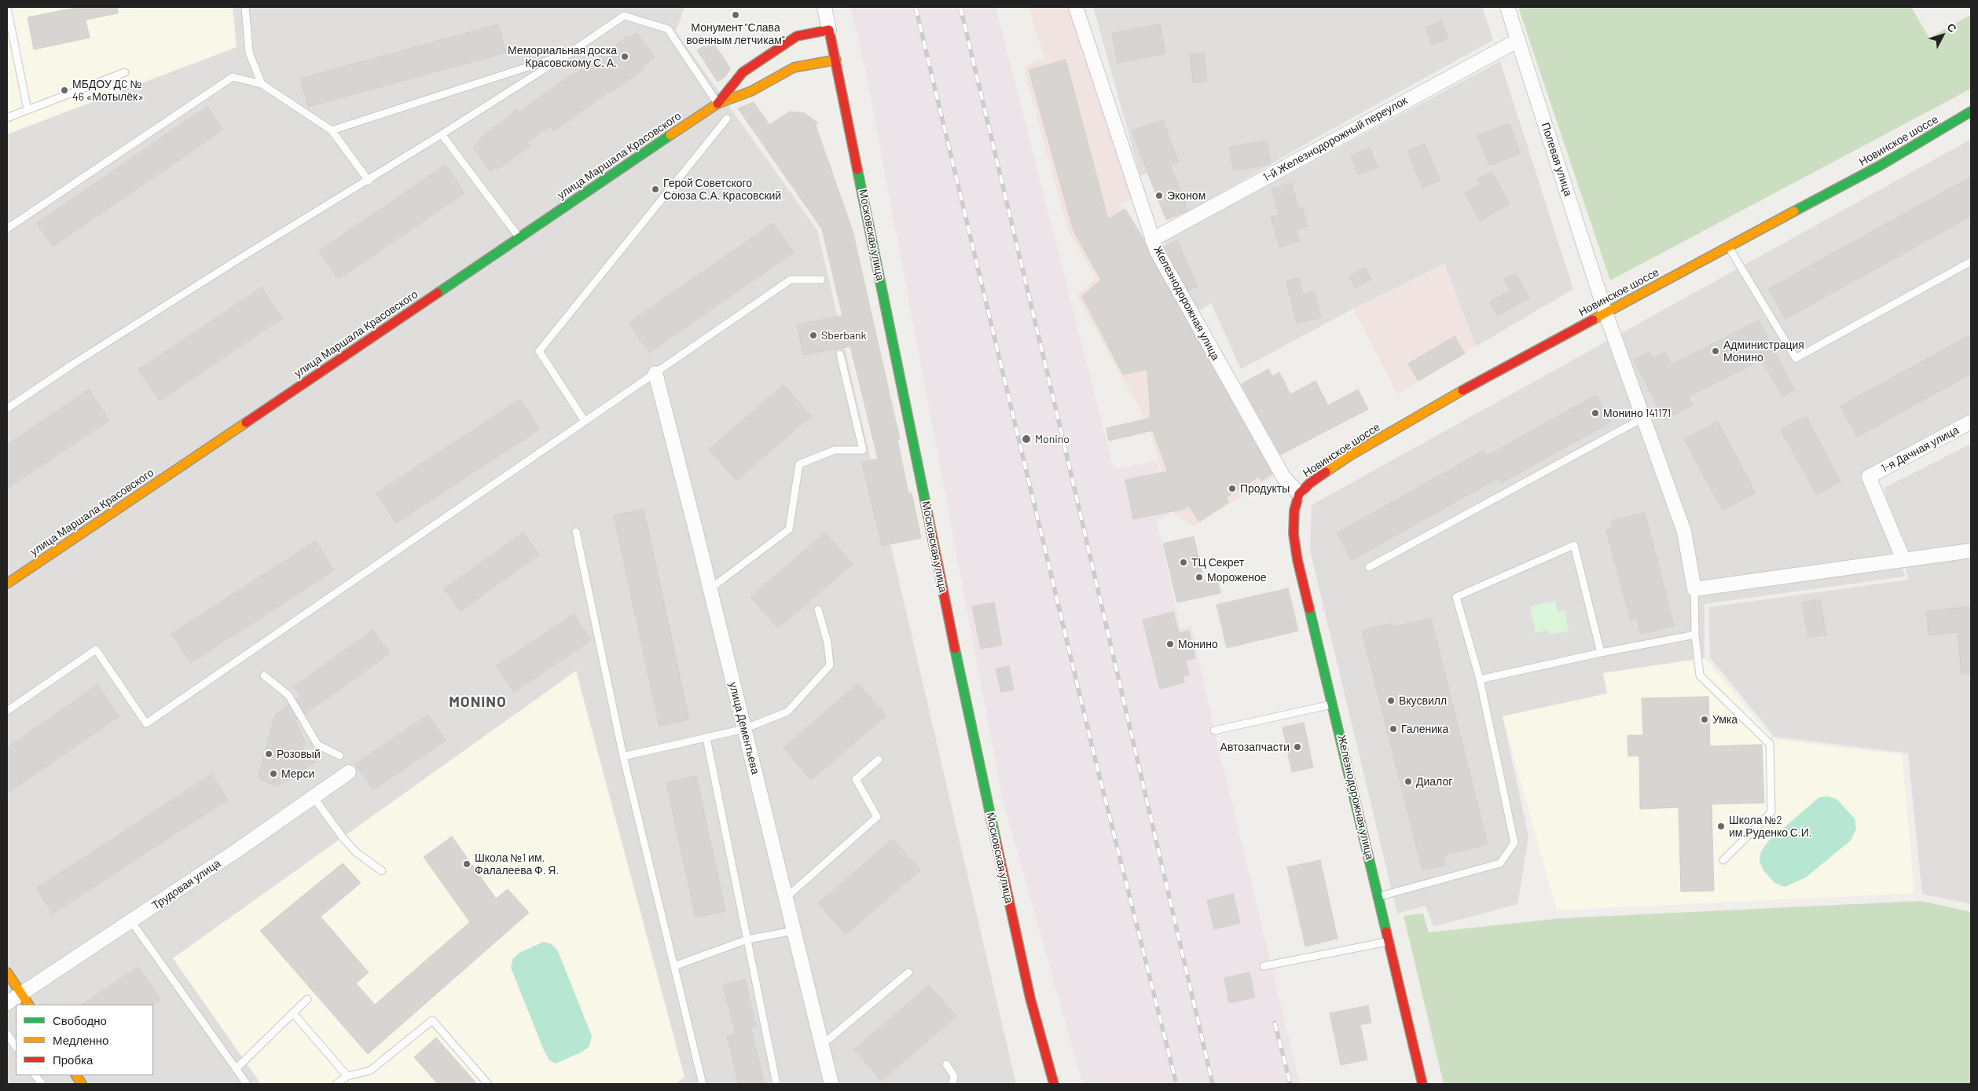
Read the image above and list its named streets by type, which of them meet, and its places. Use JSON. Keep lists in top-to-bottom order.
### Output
{
  "streets": {
    "street": [
      "1-й Железнодорожный переулок",
      "Новинское шоссе",
      "улица Маршала Красовского",
      "Полевая улица",
      "Московская улица",
      "Железнодорожная улица",
      "1-я Дачная улица",
      "улица Дементьева",
      "Трудовая улица"
    ]
  },
  "crossings": [
    ["1-й Железнодорожный переулок", "Полевая улица"],
    ["1-й Железнодорожный переулок", "Железнодорожная улица"],
    ["Новинское шоссе", "Полевая улица"],
    ["Новинское шоссе", "Железнодорожная улица"],
    ["улица Маршала Красовского", "Московская улица"]
  ],
  "districts": ["MONINO"],
  "places": [
    "Монумент \"Слава военным летчикам\"",
    "Мемориальная доска Красовскому С. А.",
    "МБДОУ ДC № 46 «Мотылёк»",
    "Герой Советского Союза С.А. Красовский",
    "Эконом",
    "Sberbank",
    "Администрация Монино",
    "Монино 141171",
    "Monino",
    "Продукты",
    "ТЦ Секрет",
    "Мороженое",
    "Монино",
    "Вкусвилл",
    "Умка",
    "Галеника",
    "Автозапчасти",
    "Розовый",
    "Мерси",
    "Диалог",
    "Школа №2 им.Руденко С.И.",
    "Школа №1 им. Фалалеева Ф. Я."
  ],
  "legend": ["Свободно", "Медленно", "Пробка"],
  "north": "top right"
}
